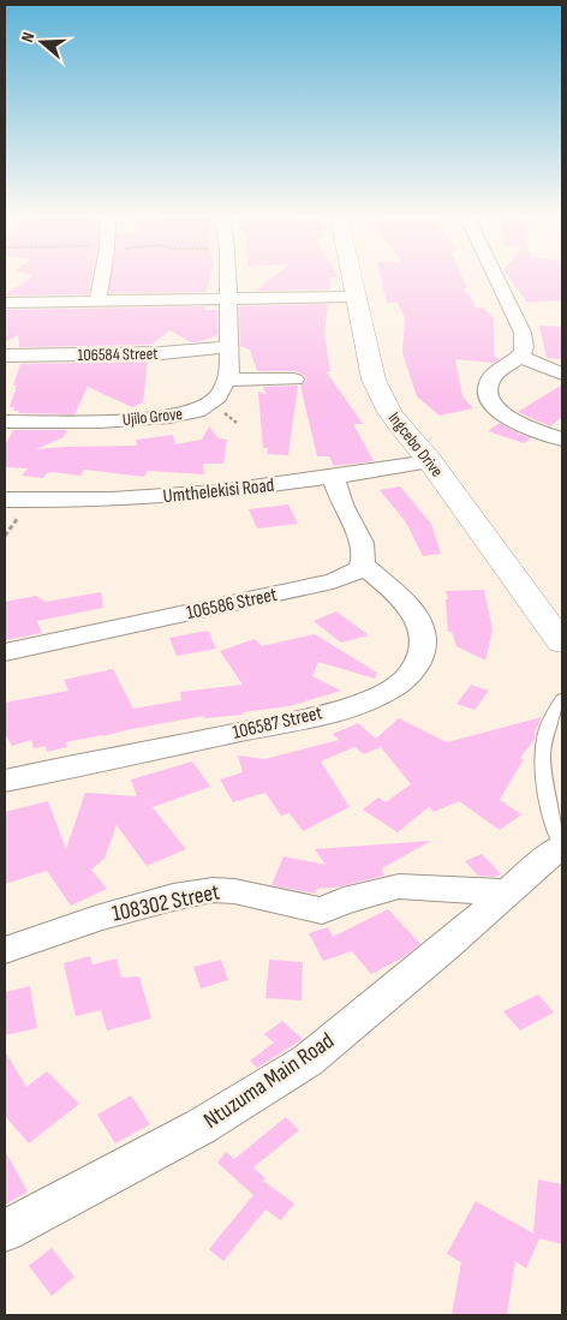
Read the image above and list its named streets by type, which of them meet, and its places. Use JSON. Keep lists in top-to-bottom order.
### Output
{
  "streets": {
    "main road": ["Ingcebo Drive"],
    "street": [
      "106584 Street",
      "Ujilo Grove",
      "Umthelekisi Road",
      "106586 Street",
      "106587 Street",
      "108302 Street",
      "Ntuzuma Main Road"
    ]
  },
  "crossings": [
    ["106584 Street", "Ujilo Grove"],
    ["Ingcebo Drive", "Umthelekisi Road"],
    ["106586 Street", "106587 Street"],
    ["108302 Street", "Ntuzuma Main Road"]
  ],
  "north": "left"
}
